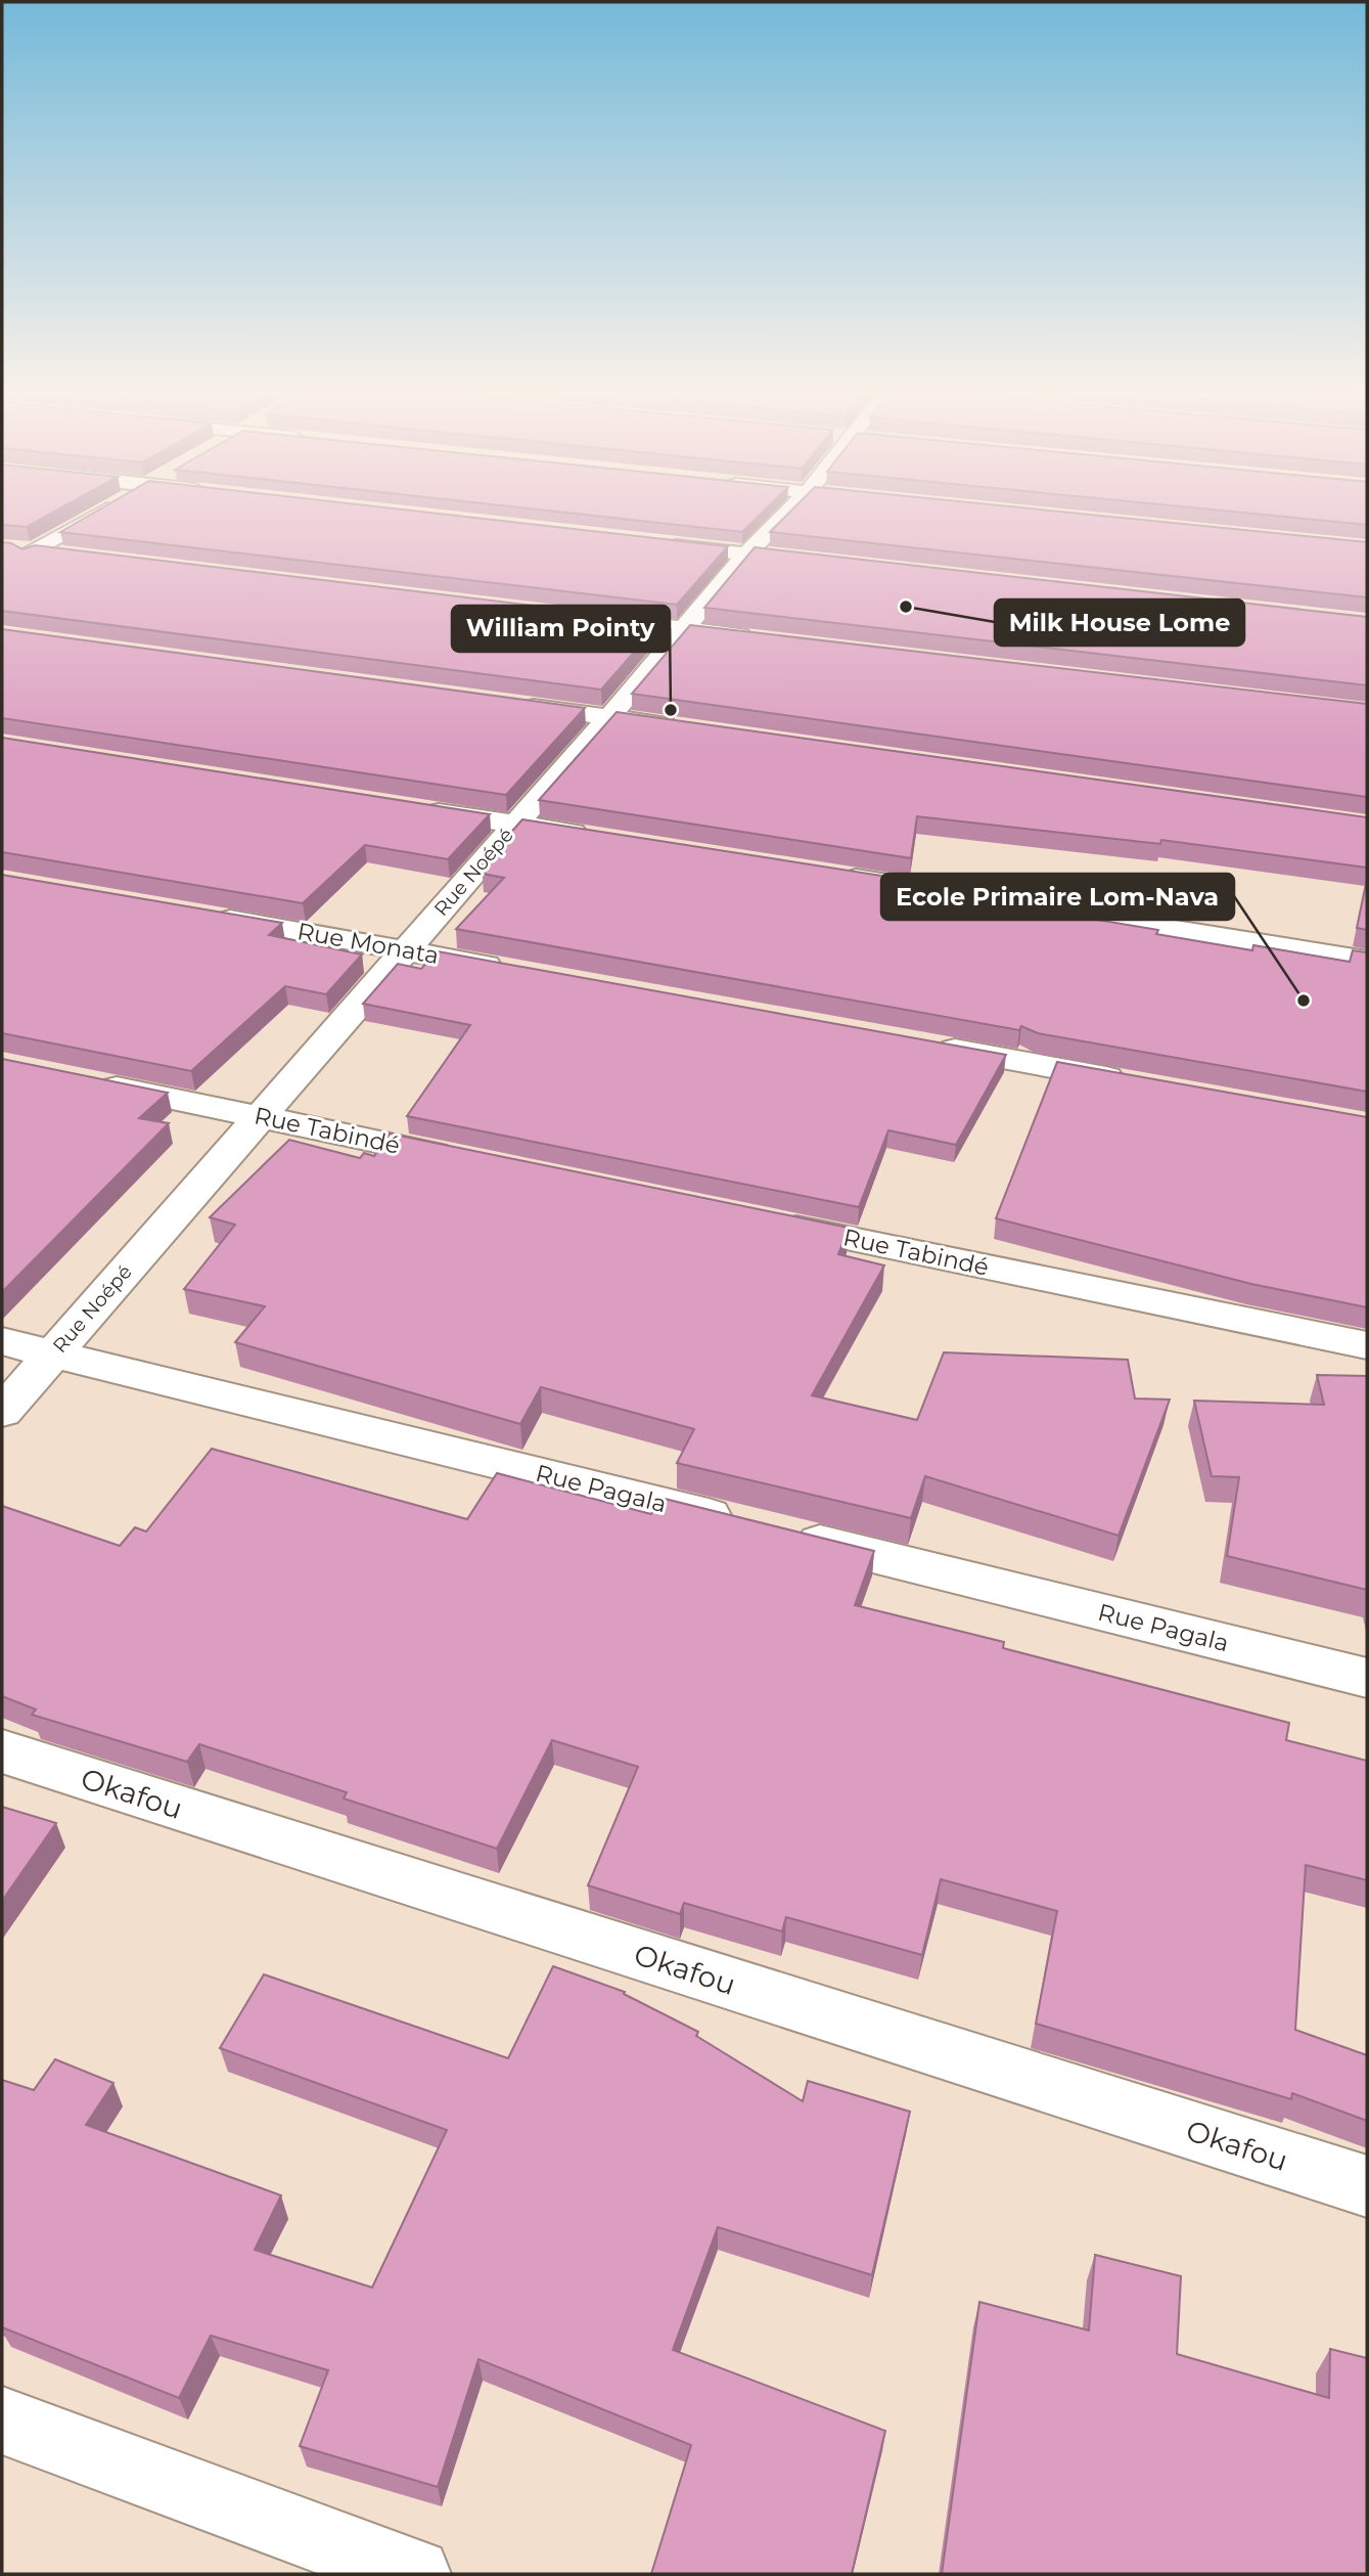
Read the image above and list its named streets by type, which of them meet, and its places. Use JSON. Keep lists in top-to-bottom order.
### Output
{
  "streets": {
    "street": [
      "Rue Noépé",
      "Rue Monata",
      "Rue Tabindé",
      "Rue Pagala",
      "Okafou"
    ]
  },
  "crossings": [
    ["Rue Noépé", "Rue Monata"],
    ["Rue Noépé", "Rue Tabindé"],
    ["Rue Noépé", "Rue Pagala"]
  ],
  "places": ["Milk House Lome", "William Pointy", "Ecole Primaire Lom-Nava"]
}
